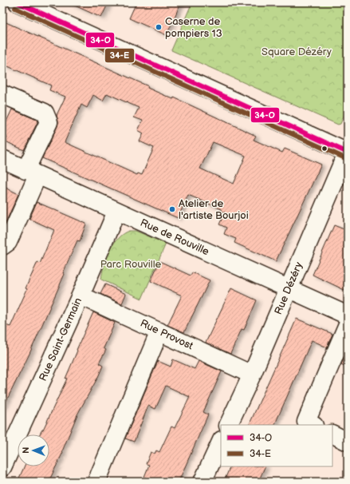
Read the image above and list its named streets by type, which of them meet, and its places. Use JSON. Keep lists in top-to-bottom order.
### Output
{
  "streets": {
    "street": [
      "Rue de Rouville",
      "Rue Dézéry",
      "Rue Provost",
      "Rue Saint-Germain"
    ]
  },
  "crossings": [
    ["Rue de Rouville", "Rue Dézéry"],
    ["Rue de Rouville", "Rue Saint-Germain"],
    ["Rue Dézéry", "Rue Provost"],
    ["Rue Provost", "Rue Saint-Germain"]
  ],
  "parks": ["Square Dézéry", "Parc Rouville"],
  "places": ["Caserne de pompiers 13", "Atelier de l'artiste Bourjoi"],
  "lines": ["transit line 34-O", "transit line 34-E"],
  "legend": ["34-O", "34-E"],
  "north": "left"
}
